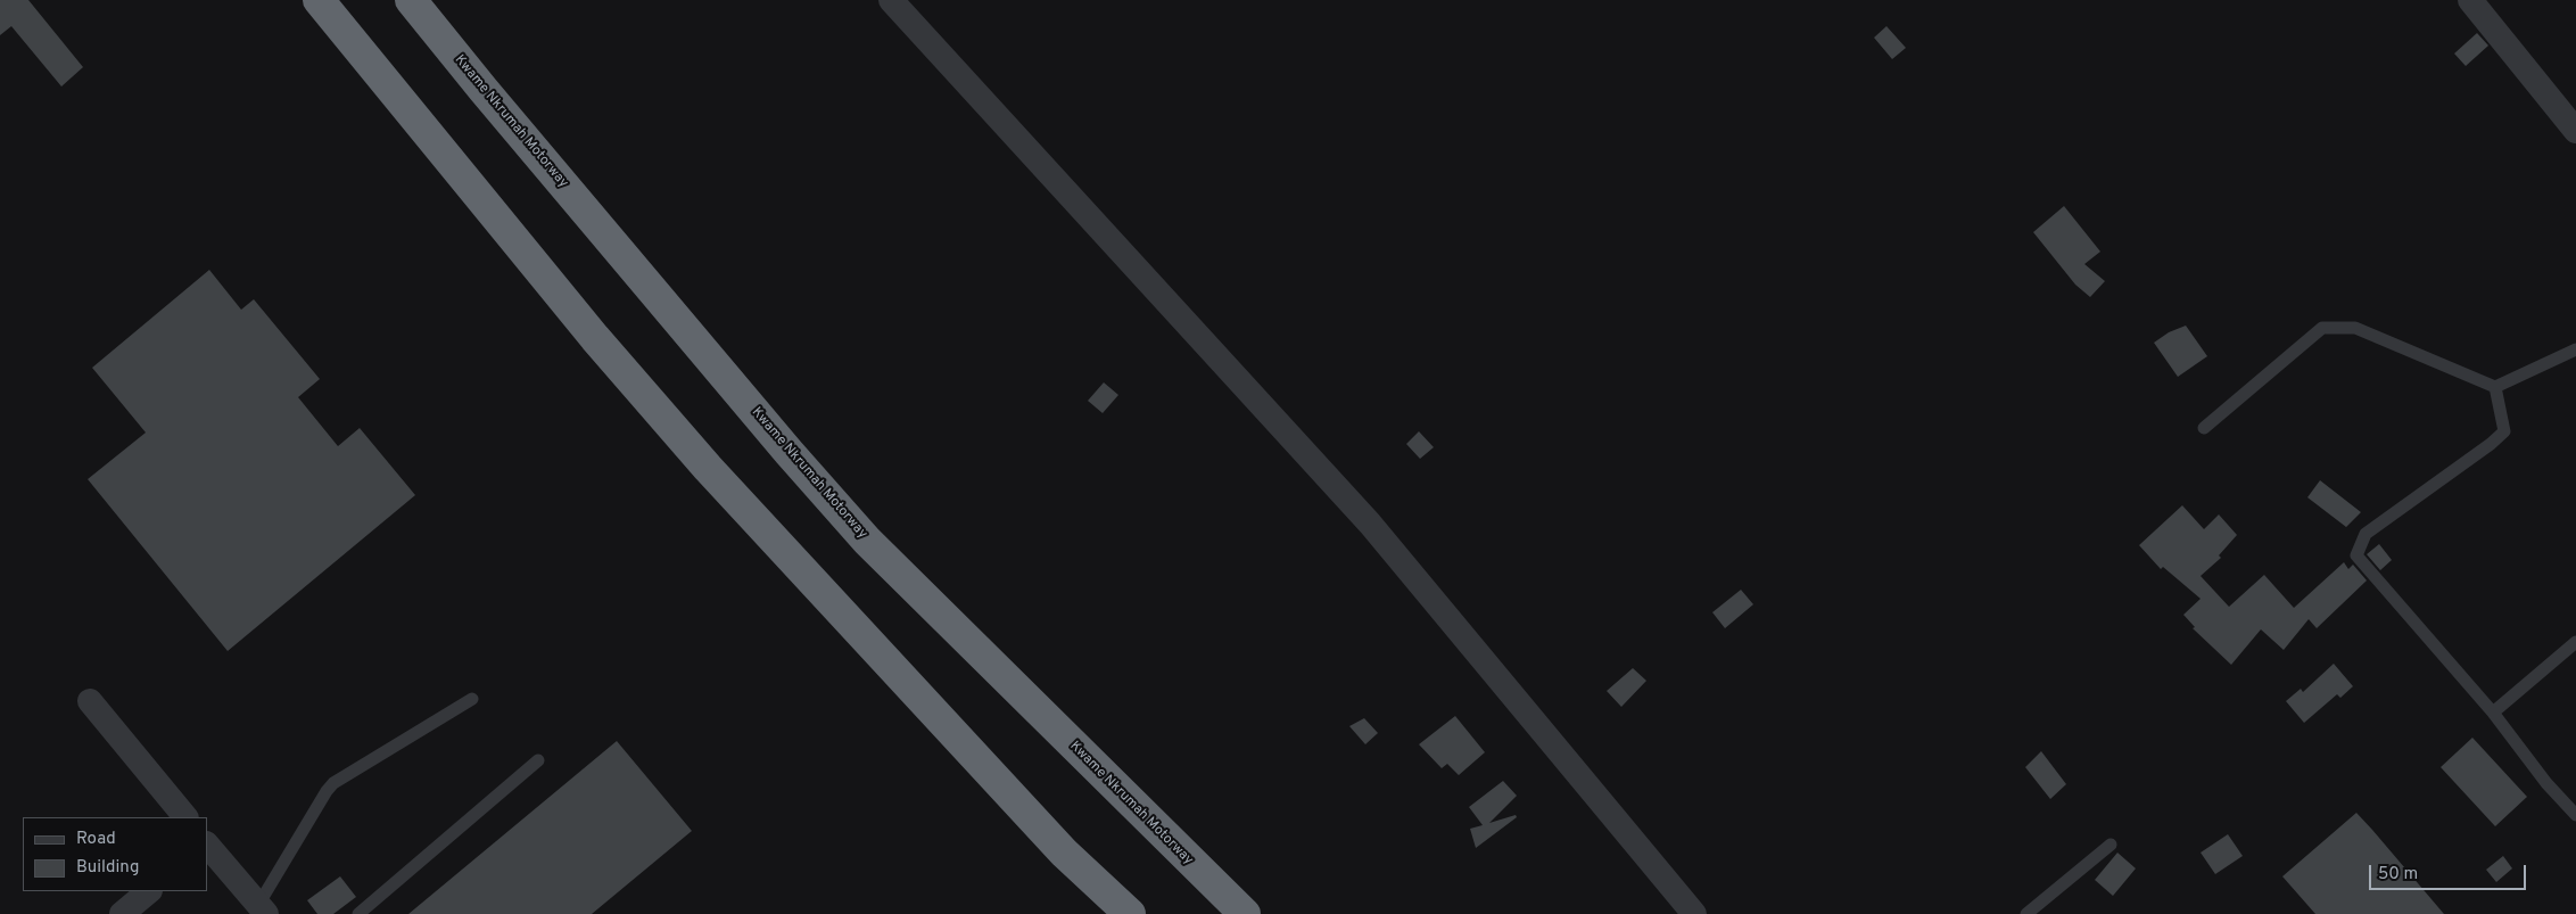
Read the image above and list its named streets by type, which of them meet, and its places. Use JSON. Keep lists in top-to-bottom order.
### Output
{
  "streets": {
    "highway": ["Kwame Nkrumah Motorway"]
  },
  "legend": ["Road", "Building"],
  "scale_bar": "50 m"
}
